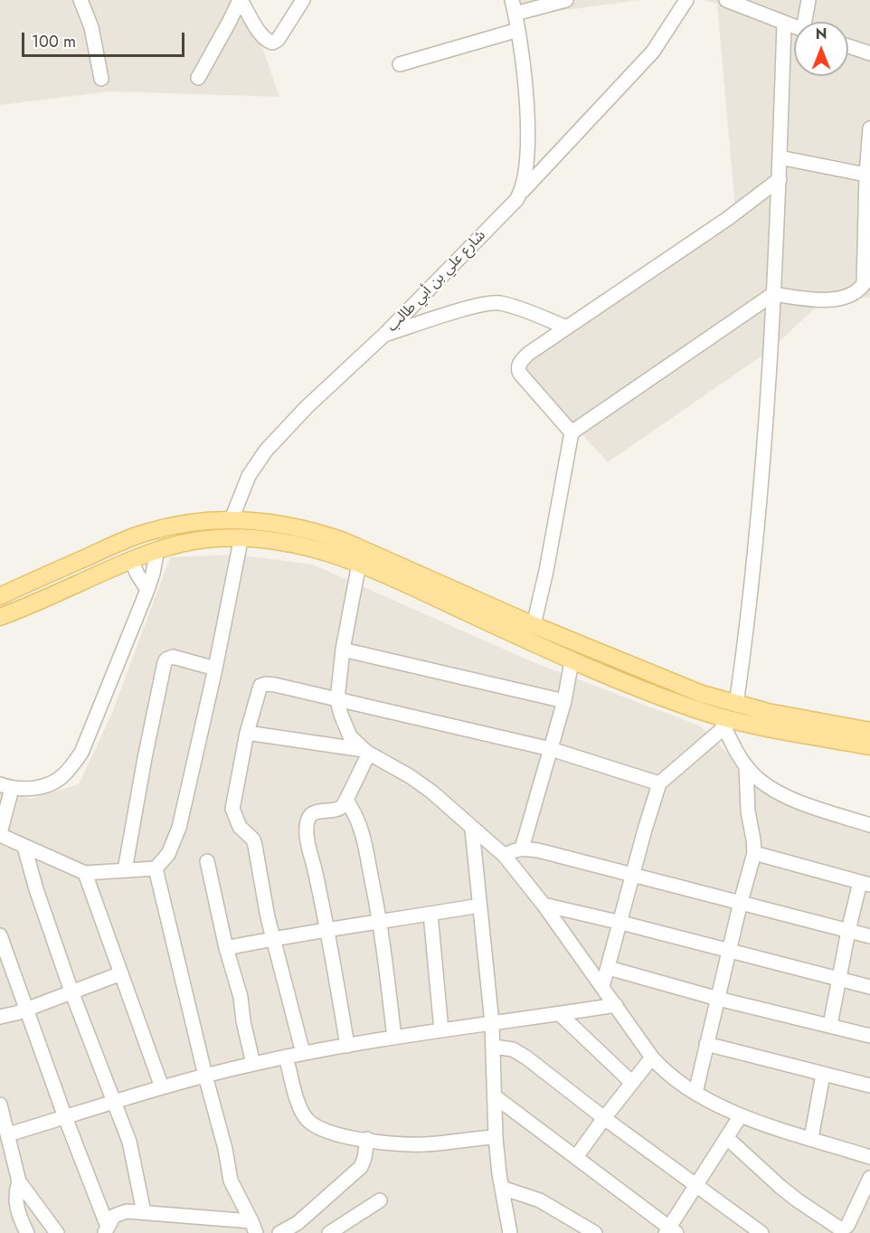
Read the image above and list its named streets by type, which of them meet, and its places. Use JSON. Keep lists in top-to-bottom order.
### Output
{
  "streets": {
    "street": ["شارع علي بن أبي طالب"]
  },
  "scale_bar": "100 m",
  "north": "top"
}
